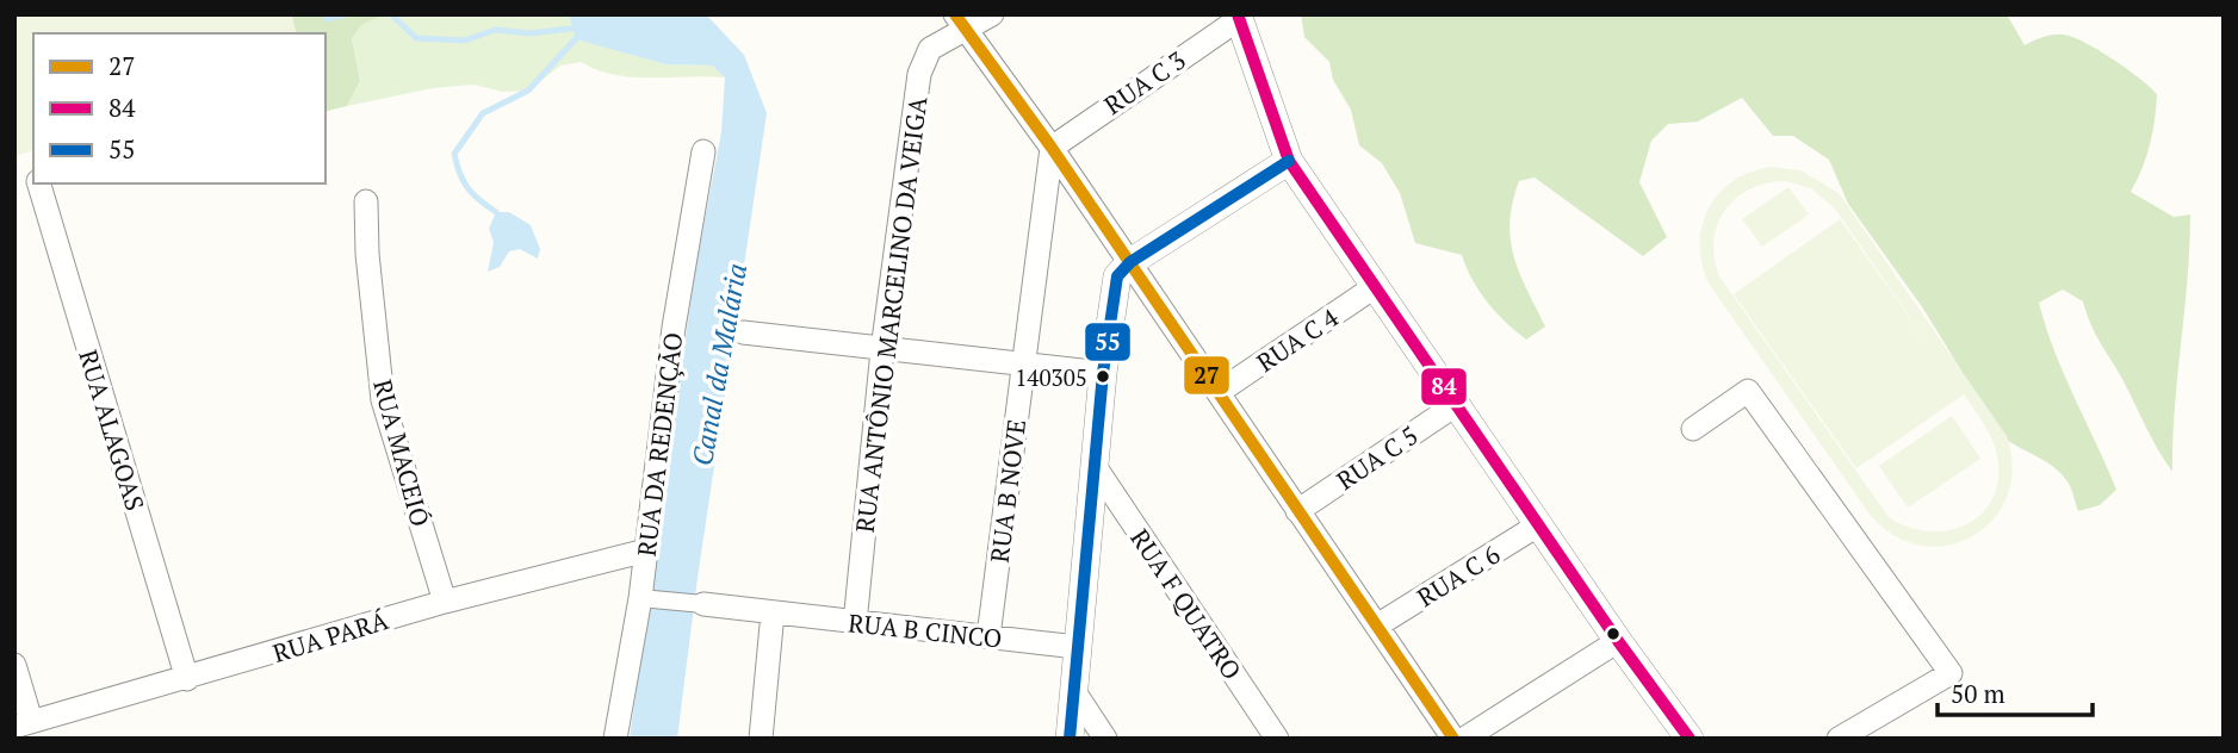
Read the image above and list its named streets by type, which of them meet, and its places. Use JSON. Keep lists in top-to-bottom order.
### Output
{
  "streets": {
    "street": [
      "RUA C 3",
      "RUA ANTÔNIO MARCELINO DA VEIGA",
      "RUA C 4",
      "RUA ALAGOAS",
      "RUA DA REDENÇÃO",
      "RUA MACEIÓ",
      "RUA C 5",
      "RUA B NOVE",
      "RUA C 6",
      "RUA F QUATRO",
      "RUA B CINCO",
      "RUA PARÁ"
    ]
  },
  "crossings": [
    ["RUA C 3", "RUA B NOVE"],
    ["RUA ANTÔNIO MARCELINO DA VEIGA", "RUA B CINCO"],
    ["RUA ALAGOAS", "RUA PARÁ"],
    ["RUA DA REDENÇÃO", "RUA PARÁ"],
    ["RUA MACEIÓ", "RUA PARÁ"],
    ["RUA B NOVE", "RUA B CINCO"]
  ],
  "water": ["Canal da Malária"],
  "places": ["140305"],
  "lines": ["transit line 27", "transit line 84", "transit line 55"],
  "legend": ["27", "84", "55"],
  "scale_bar": "50 m"
}
